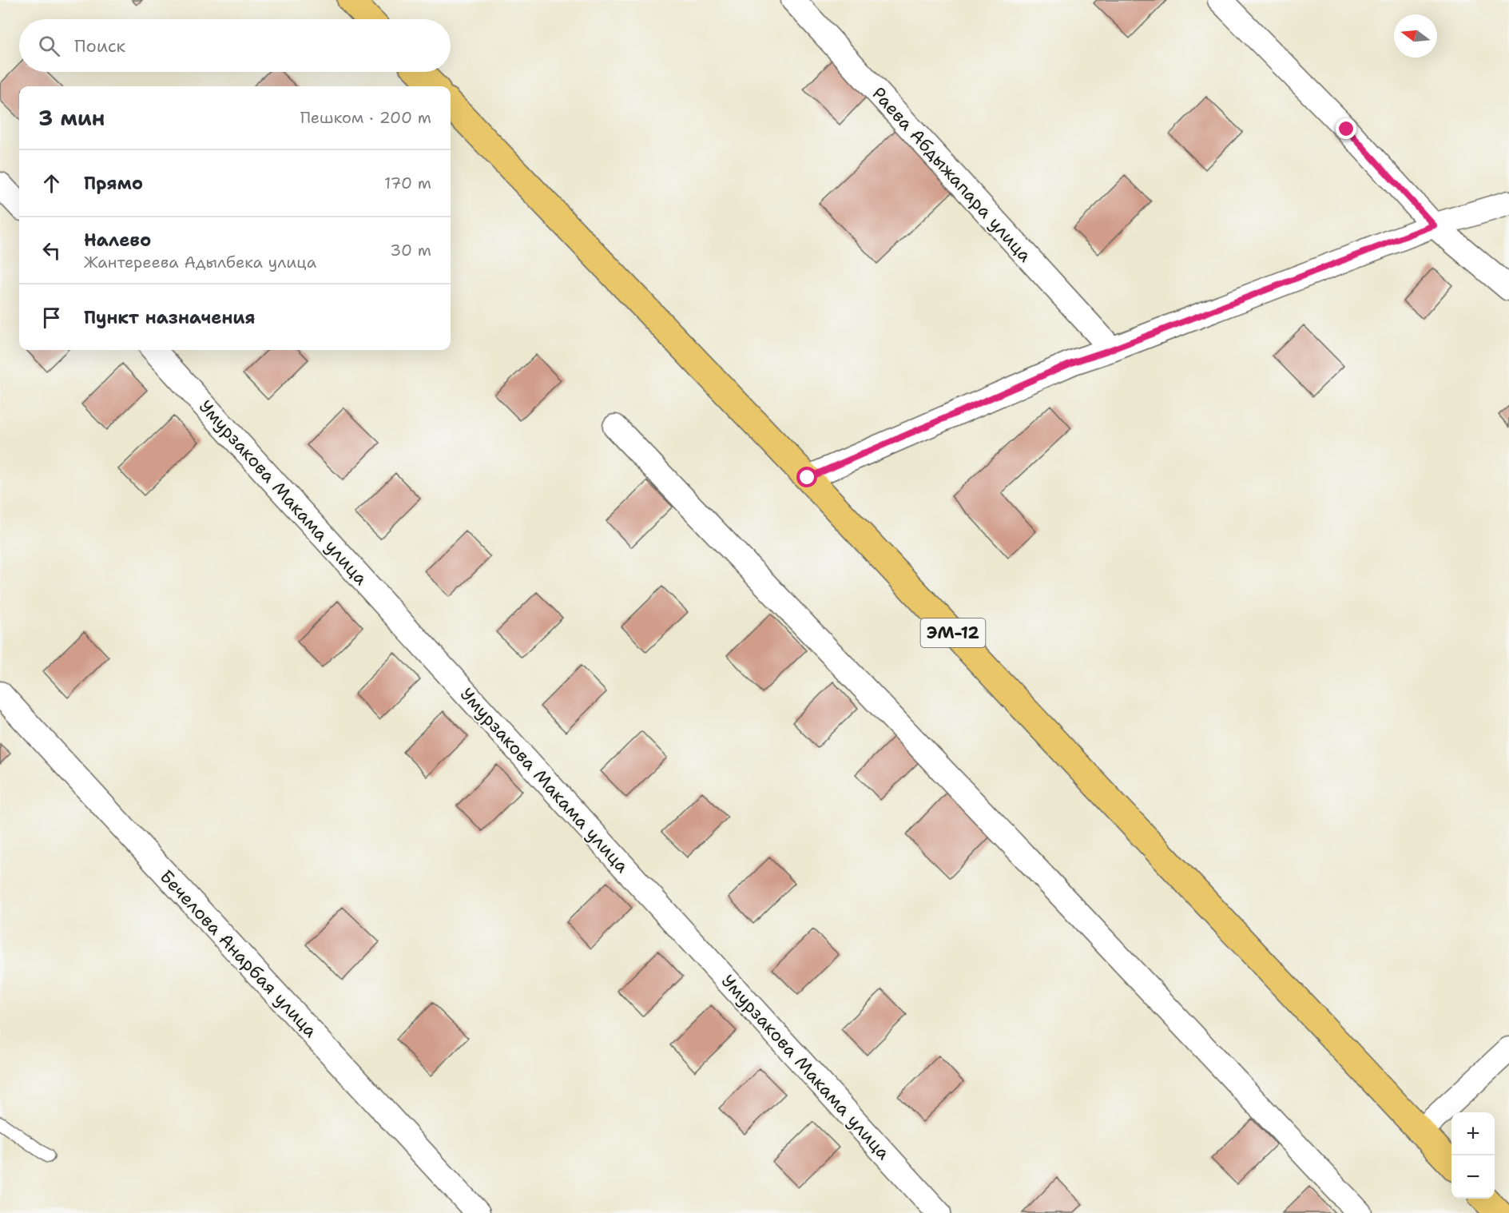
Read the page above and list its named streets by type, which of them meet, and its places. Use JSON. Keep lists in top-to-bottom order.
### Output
{
  "streets": {
    "highway": ["ЭМ-12"],
    "street": ["Раева Абдыжапара улица", "Умурзакова Макама улица", "Бечелова Анарбая улица"]
  },
  "north": "left",
  "page": {
    "search": "Поиск",
    "heading": ["3 мин", "Пешком · 200 m"],
    "list": [
      ["Прямо", "170 m"],
      ["Налево", "Жантереева Адылбека улица", "30 m"],
      "Пункт назначения"
    ],
    "map_buttons": ["+", "−"]
  }
}
